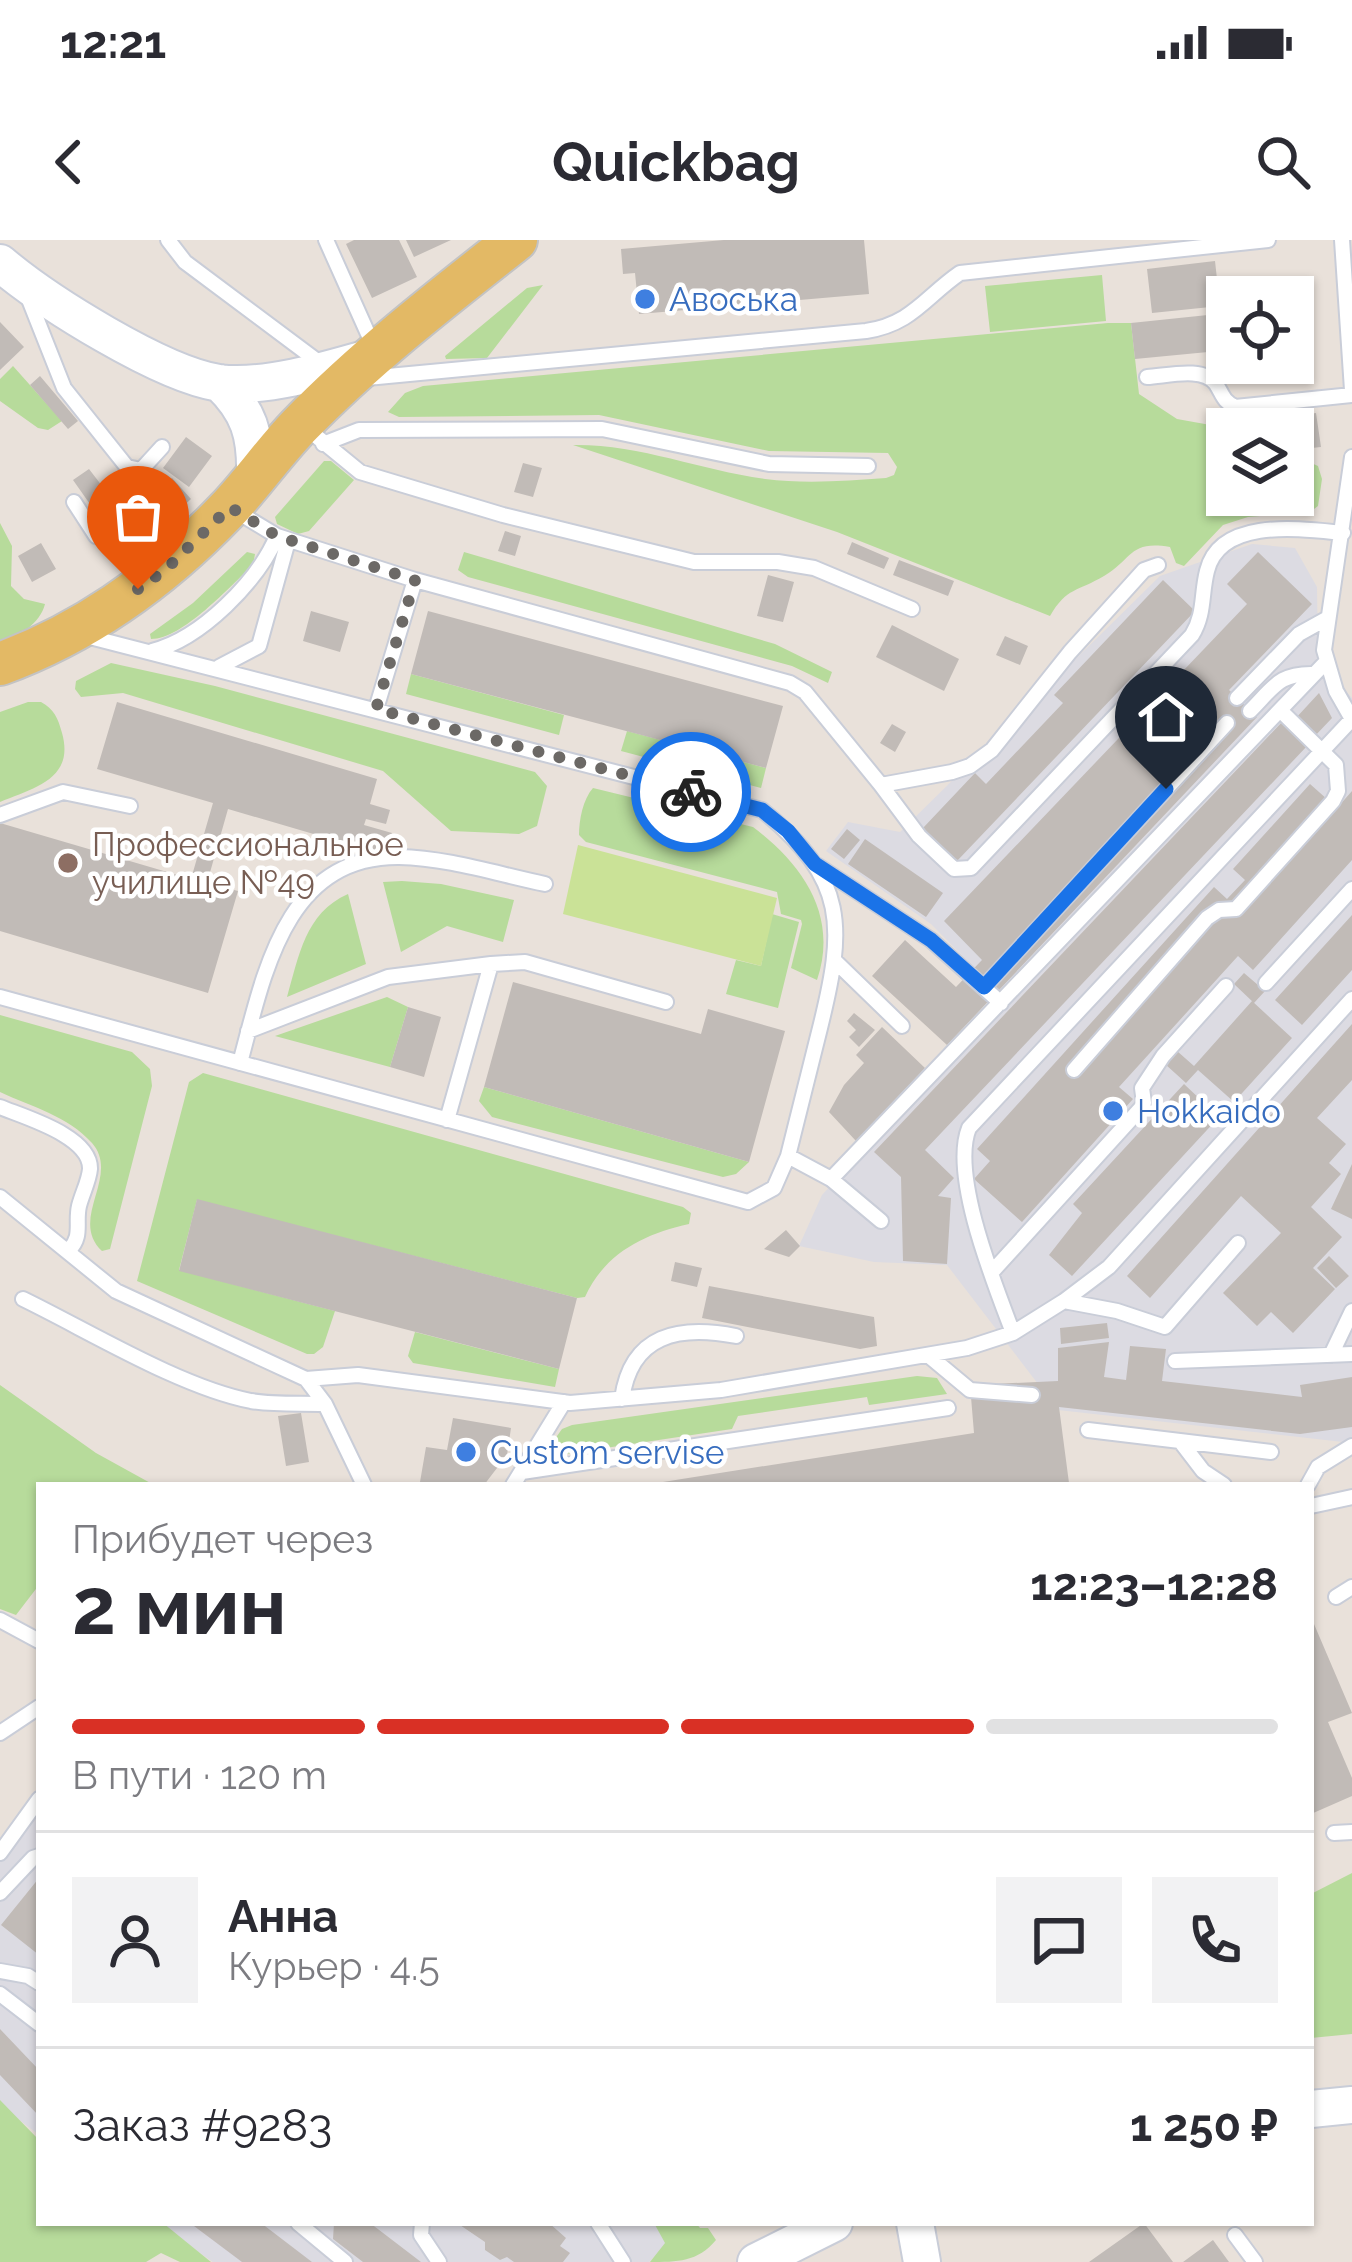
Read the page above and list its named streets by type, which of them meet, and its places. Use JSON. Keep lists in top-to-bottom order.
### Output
{
  "places": [
    "Авоська",
    "Профессиональное училище №49",
    "Hokkaido",
    "Custom servise"
  ],
  "page": {
    "status": "12:21",
    "header": "Quickbag",
    "heading": ["2 мин", "Прибудет через", "12:23–12:28"],
    "panel": [
      "Анна",
      "Курьер · 4.5",
      "Заказ #9283",
      "1 250 ₽"
    ],
    "bar": "В пути · 120 m"
  }
}
